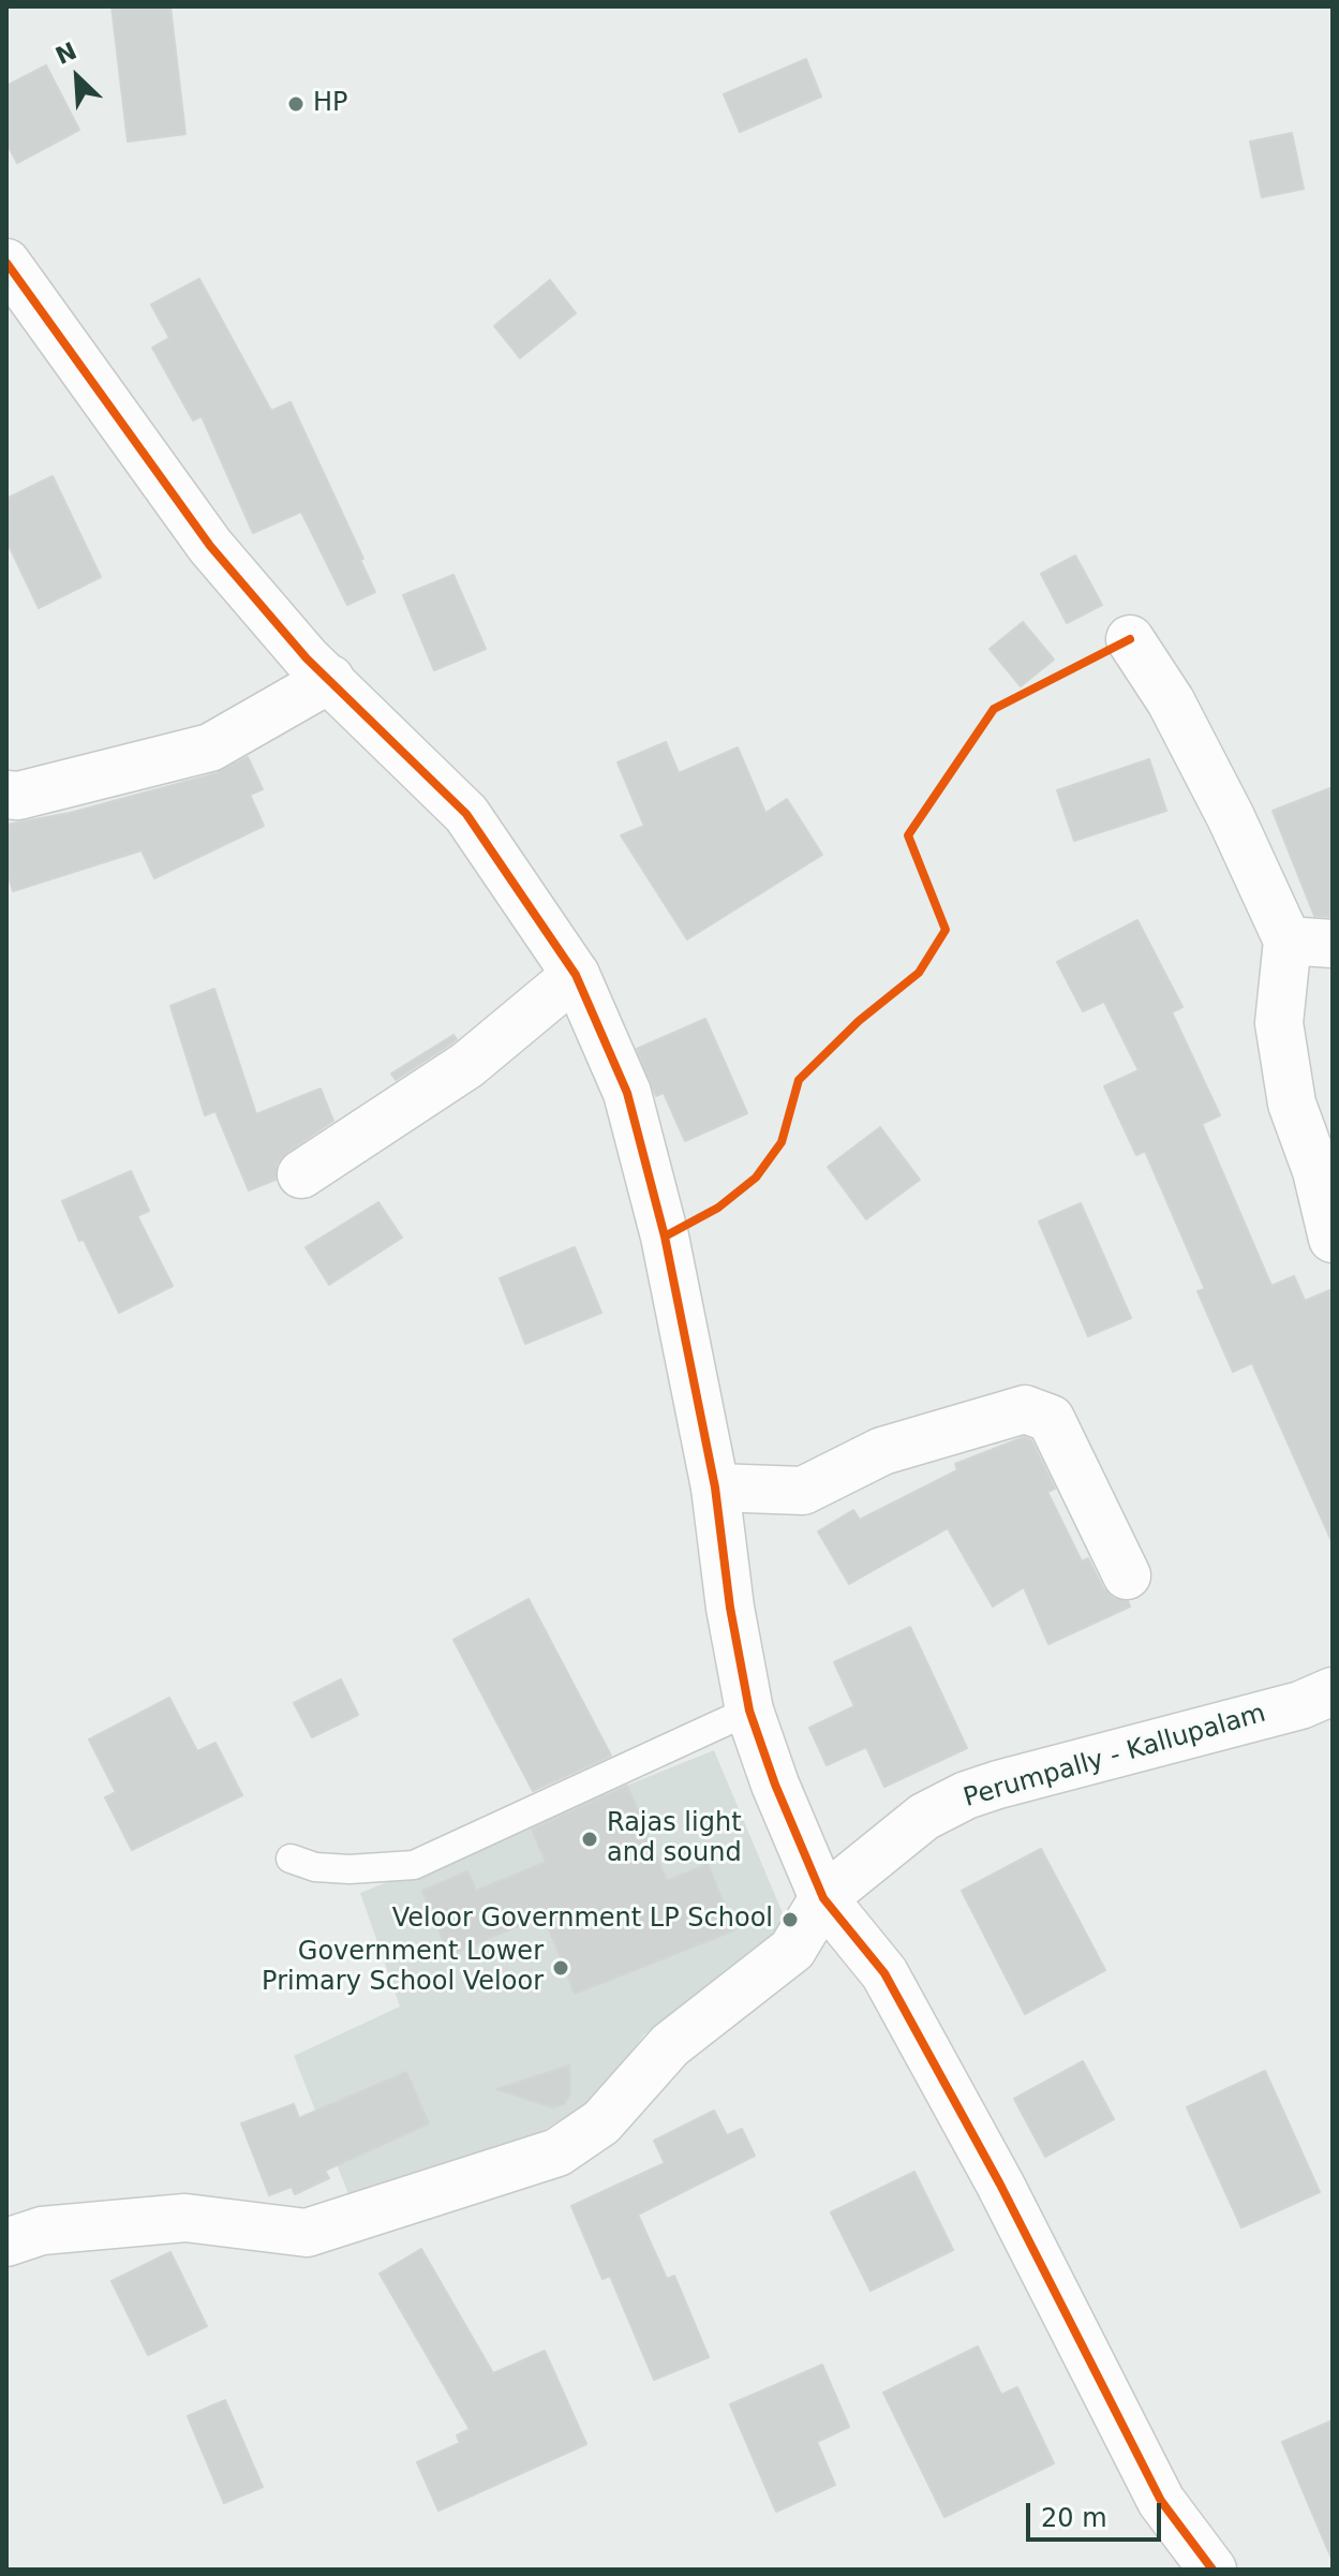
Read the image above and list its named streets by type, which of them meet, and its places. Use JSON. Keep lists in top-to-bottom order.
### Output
{
  "streets": {
    "street": ["Perumpally - Kallupalam"]
  },
  "places": [
    "HP",
    "Rajas light and sound",
    "Veloor Government LP School",
    "Government Lower Primary School Veloor"
  ],
  "scale_bar": "20 m",
  "north": "top left"
}
